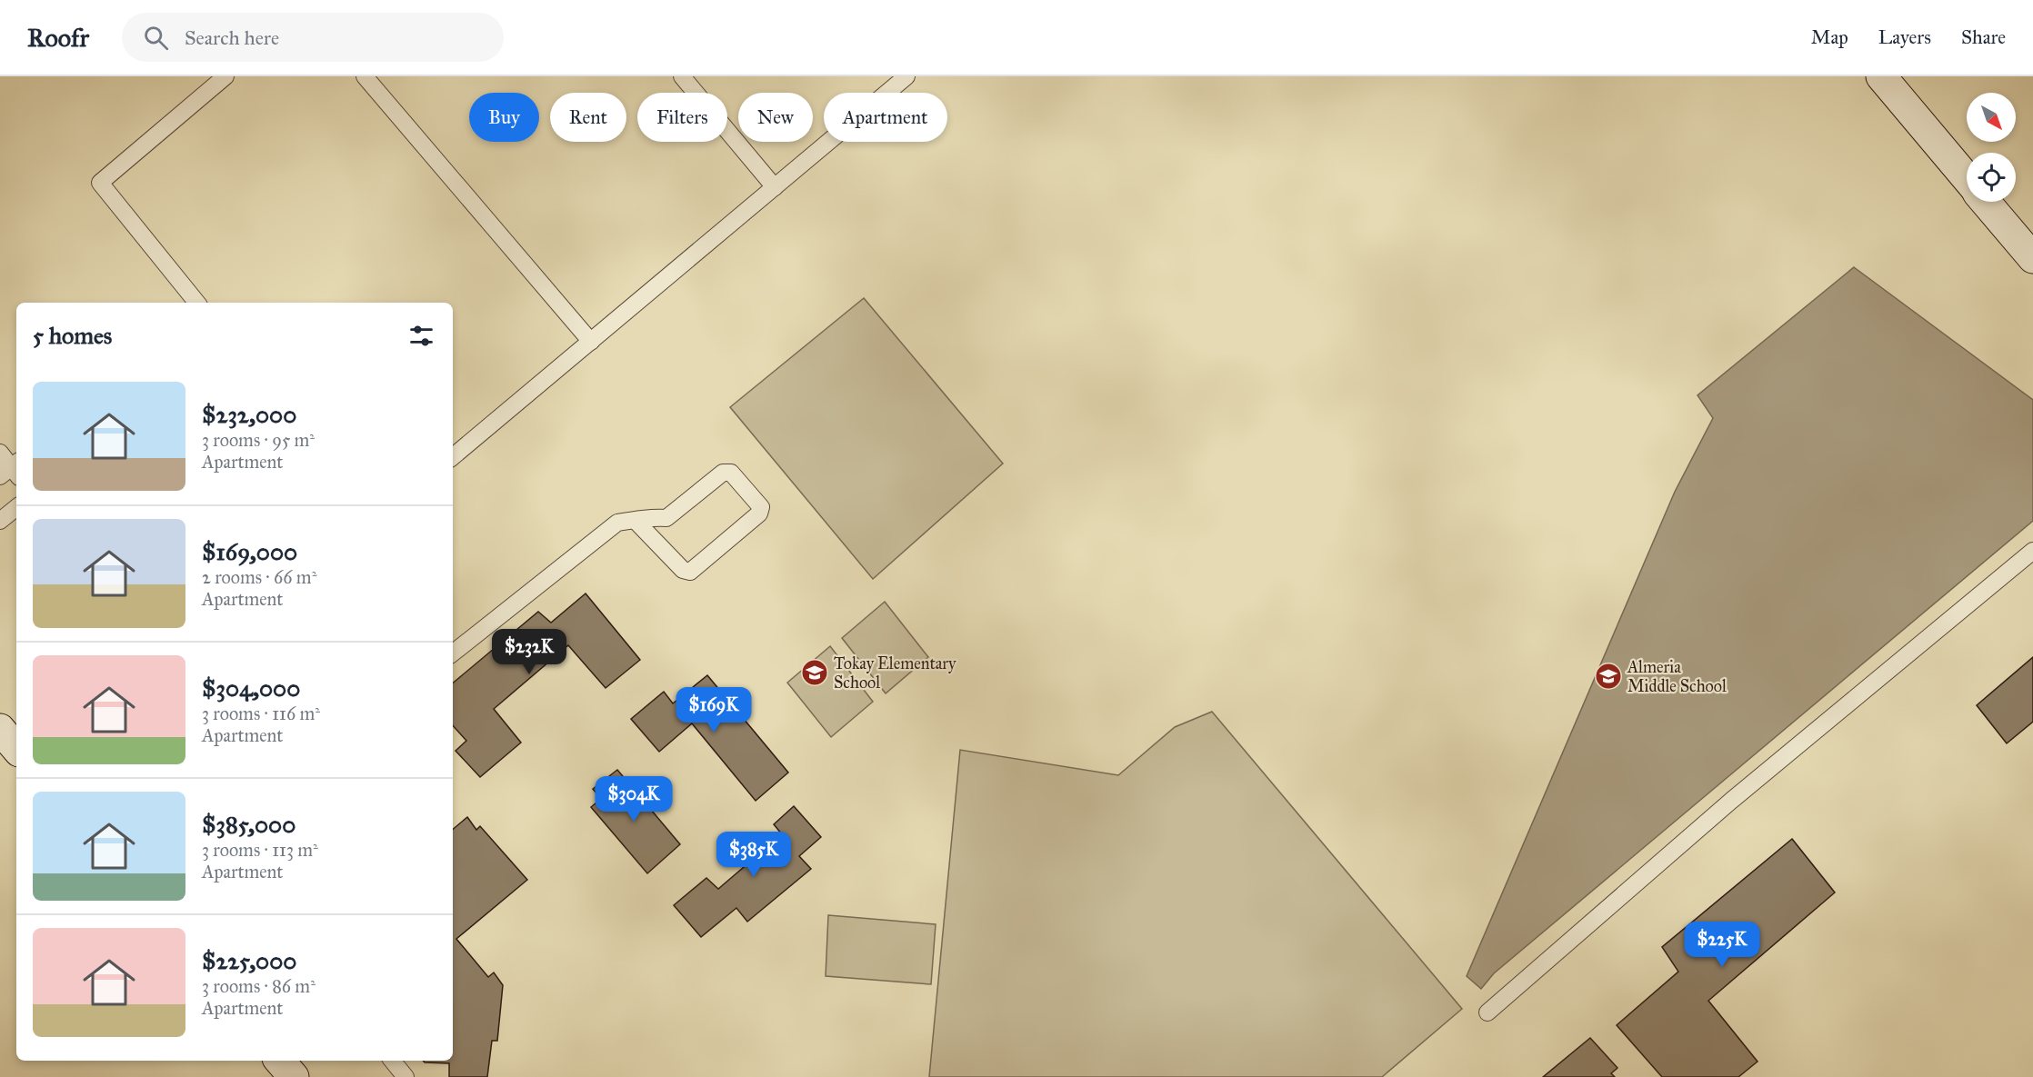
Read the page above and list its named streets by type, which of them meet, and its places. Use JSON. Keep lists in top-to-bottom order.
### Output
{
  "places": {
    "school or university": ["Tokay Elementary School", "Almeria Middle School"]
  },
  "north": "bottom right",
  "page": {
    "header": "Roofr",
    "search": "Search here",
    "nav": ["Map", "Layers", "Share"],
    "chip": [
      "Buy",
      "Rent",
      "Filters",
      "New",
      "Apartment"
    ],
    "heading": "5 homes",
    "list": [
      {
        "name": "$232,000",
        "note": "3 rooms · 95 m² · Apartment"
      },
      {
        "name": "$169,000",
        "note": "2 rooms · 66 m² · Apartment"
      },
      {
        "name": "$304,000",
        "note": "3 rooms · 116 m² · Apartment"
      },
      {
        "name": "$385,000",
        "note": "3 rooms · 113 m² · Apartment"
      },
      {
        "name": "$225,000",
        "note": "3 rooms · 86 m² · Apartment"
      }
    ],
    "price": [
      "$232K",
      "$169K",
      "$304K",
      "$385K",
      "$225K"
    ]
  }
}
